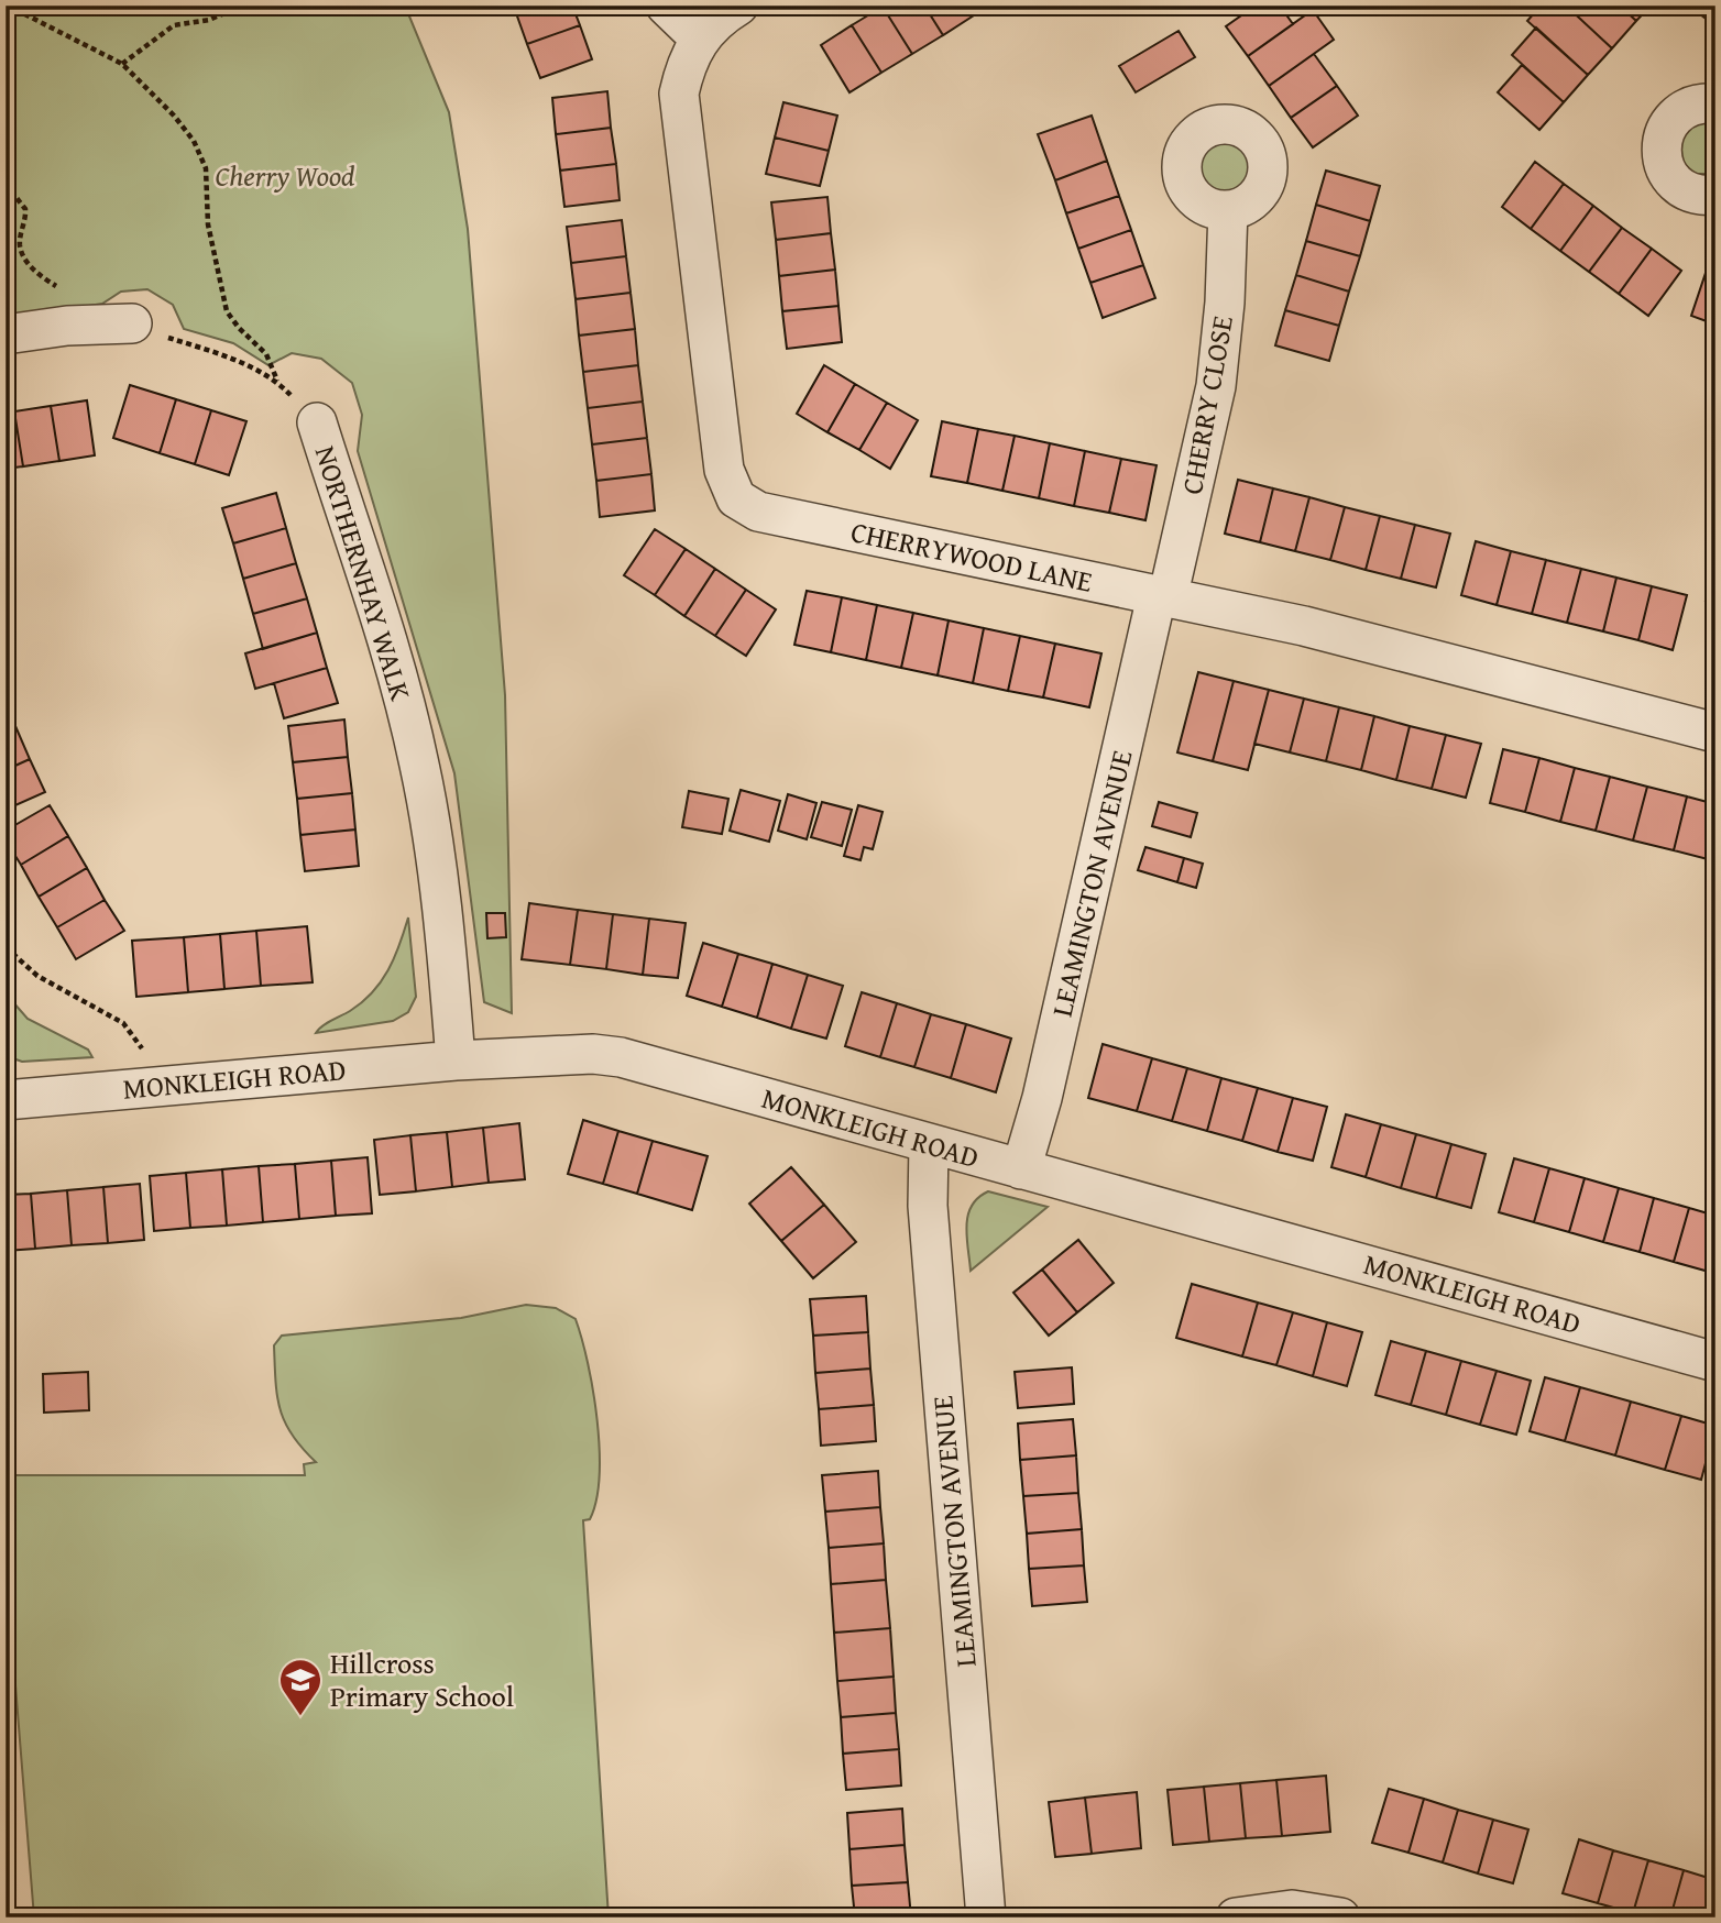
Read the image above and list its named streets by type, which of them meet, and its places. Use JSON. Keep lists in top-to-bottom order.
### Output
{
  "streets": {
    "street": [
      "CHERRY CLOSE",
      "CHERRYWOOD LANE",
      "NORTHERNHAY WALK",
      "LEAMINGTON AVENUE",
      "MONKLEIGH ROAD"
    ]
  },
  "crossings": [
    ["CHERRY CLOSE", "CHERRYWOOD LANE"],
    ["CHERRY CLOSE", "LEAMINGTON AVENUE"],
    ["CHERRYWOOD LANE", "LEAMINGTON AVENUE"],
    ["NORTHERNHAY WALK", "MONKLEIGH ROAD"],
    ["LEAMINGTON AVENUE", "MONKLEIGH ROAD"]
  ],
  "parks": ["Cherry Wood"],
  "places": {
    "school or university": ["Hillcross Primary School"]
  }
}
